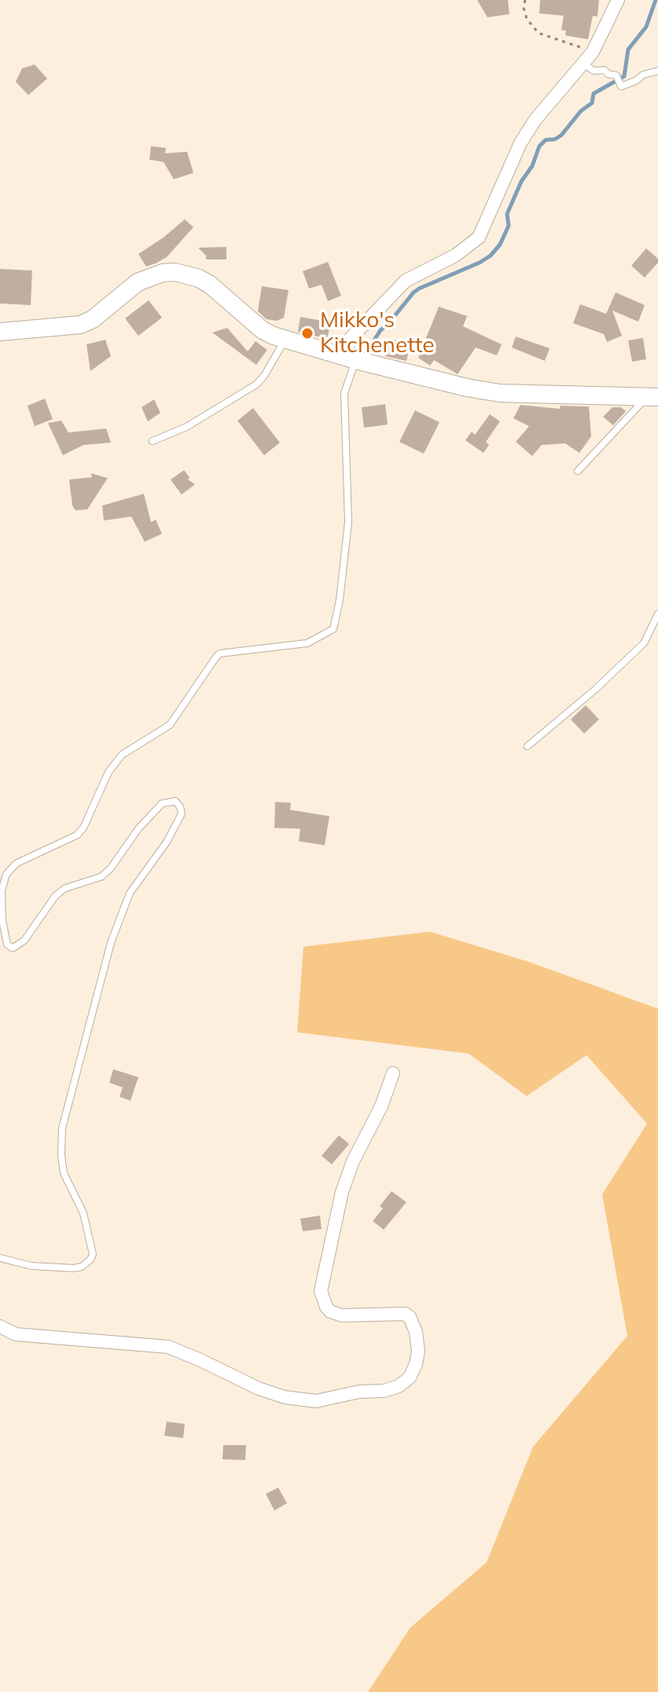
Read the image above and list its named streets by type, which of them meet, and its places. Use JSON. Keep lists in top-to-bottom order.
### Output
{
  "places": ["Mikko's Kitchenette"]
}
